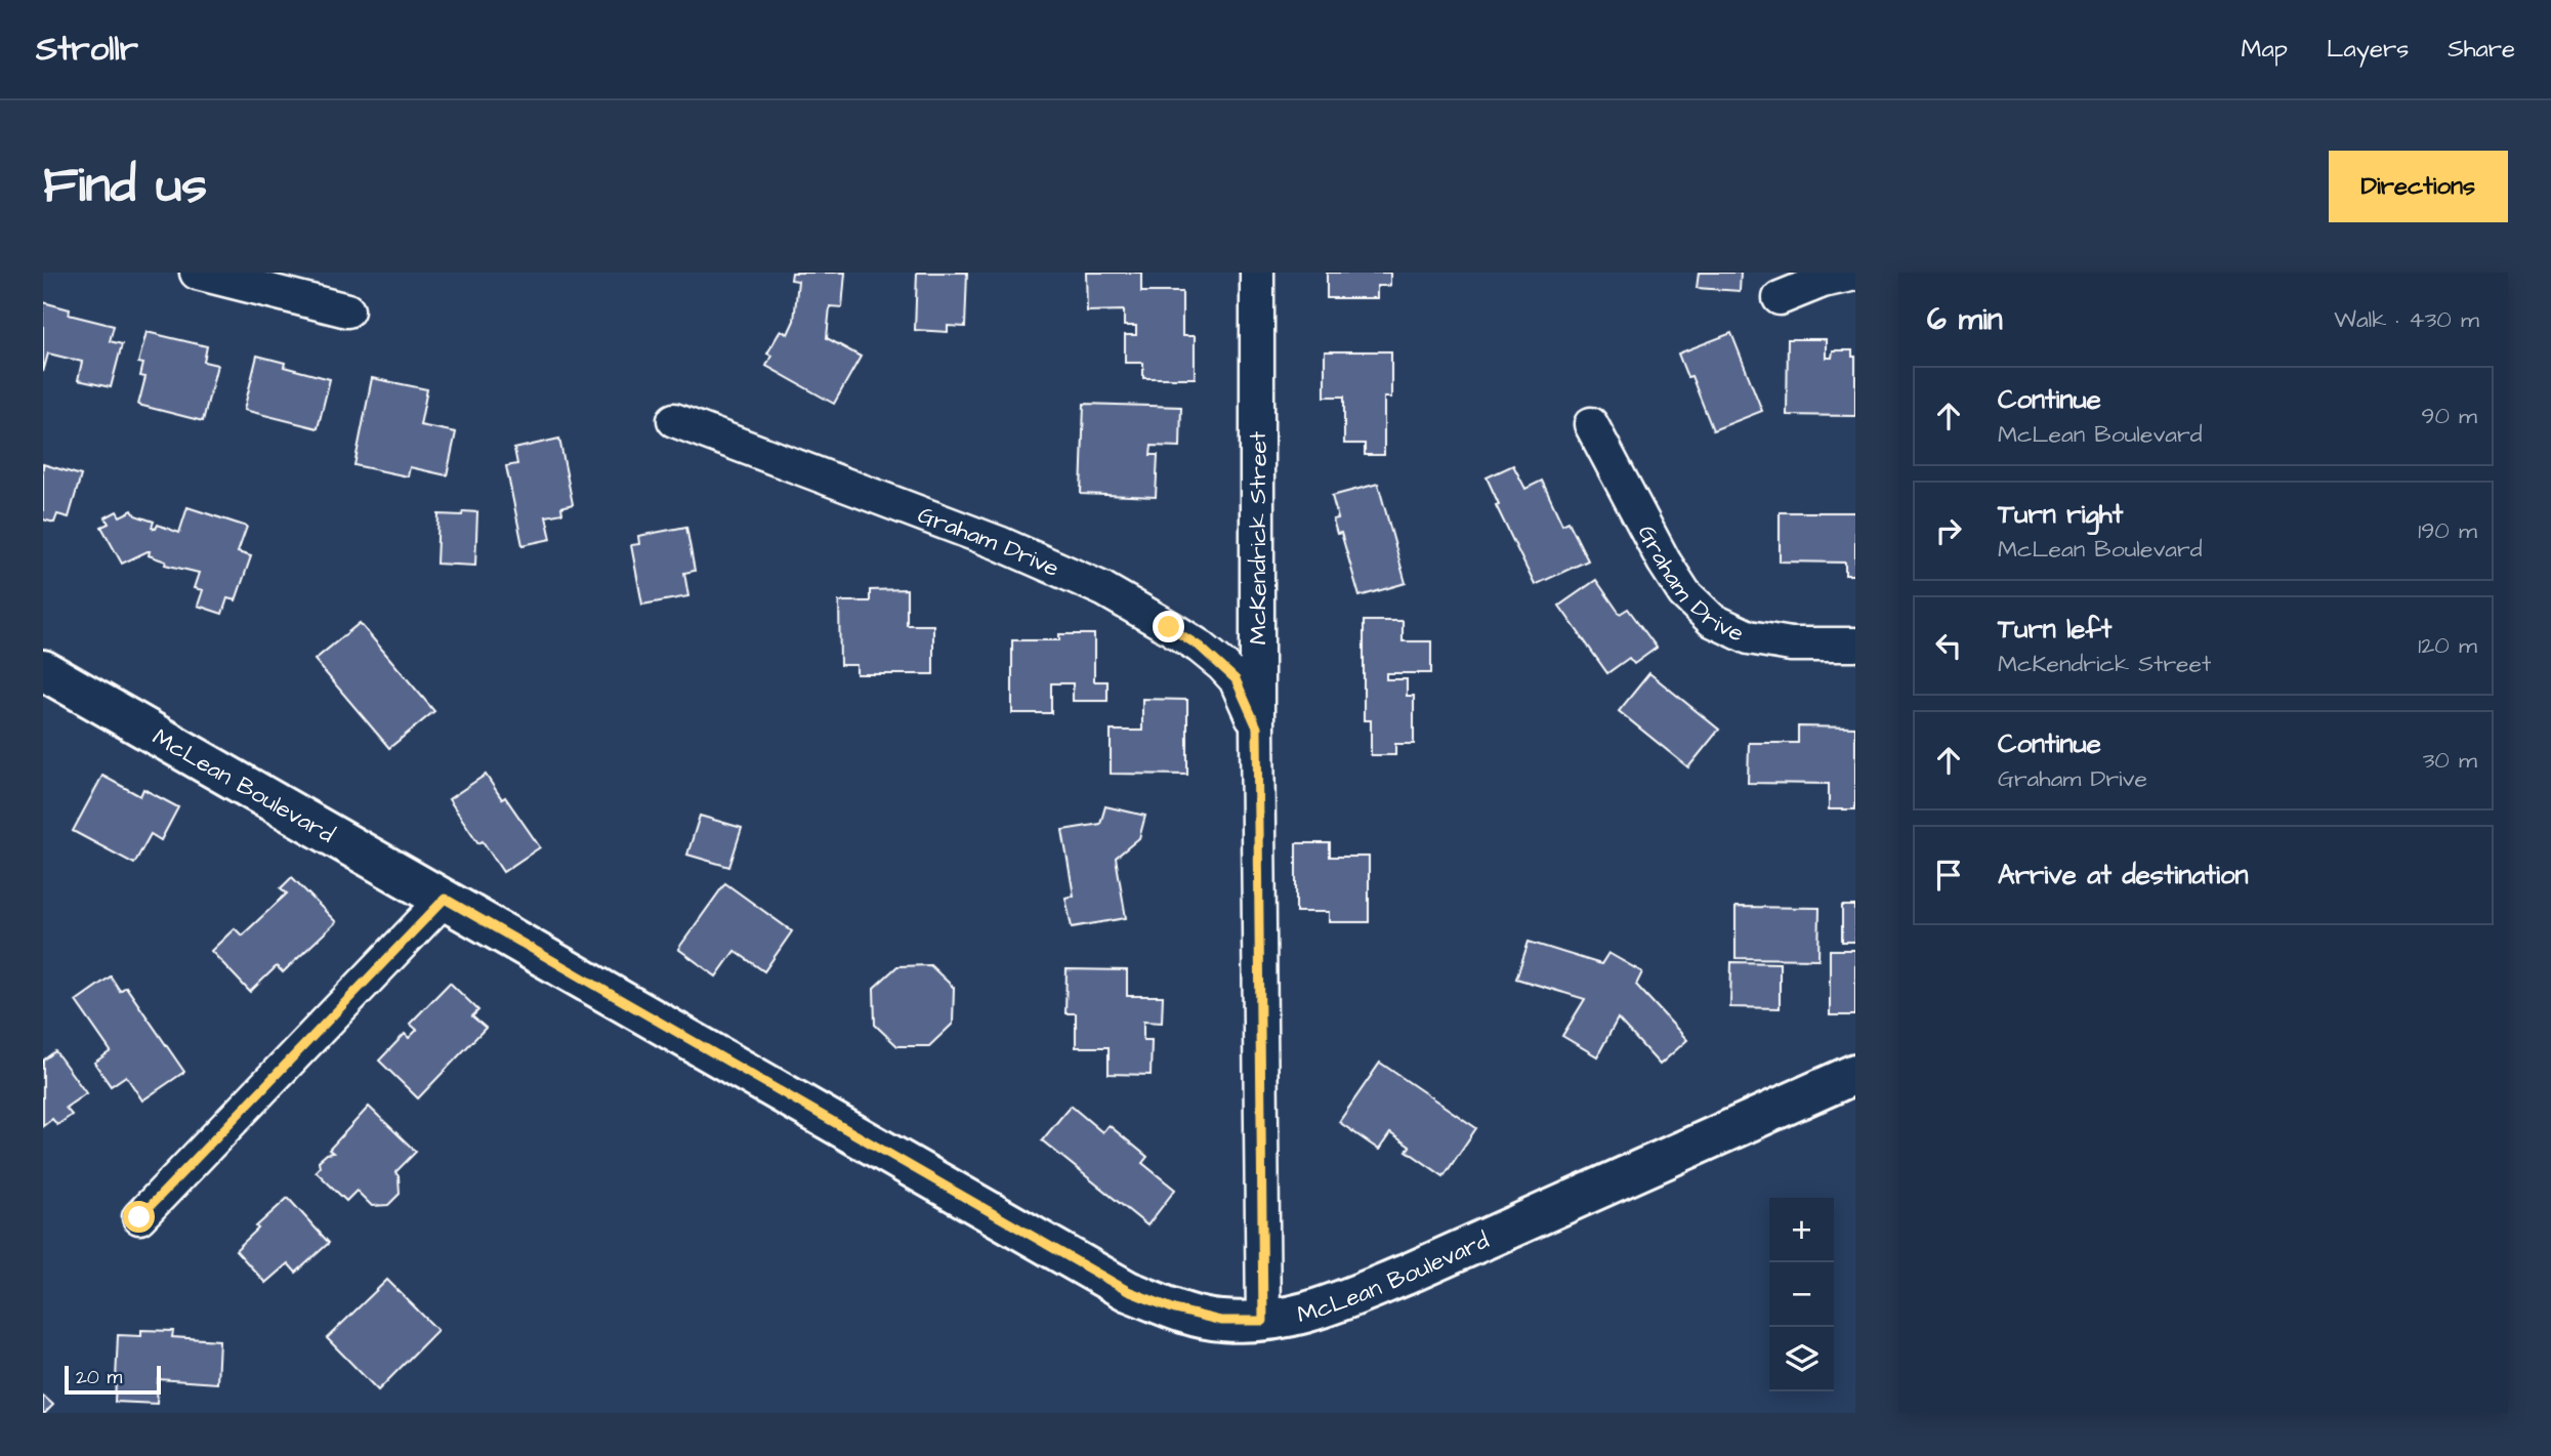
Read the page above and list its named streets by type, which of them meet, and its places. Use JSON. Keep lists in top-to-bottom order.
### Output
{
  "streets": {
    "street": ["McKendrick Street", "Graham Drive", "McLean Boulevard"]
  },
  "crossings": [
    ["McKendrick Street", "Graham Drive"],
    ["McKendrick Street", "McLean Boulevard"]
  ],
  "scale_bar": "20 m",
  "page": {
    "header": "Strollr",
    "nav": ["Map", "Layers", "Share"],
    "buttons": "Directions",
    "title": "Find us",
    "heading": ["6 min", "Walk · 430 m"],
    "list": [
      ["Continue", "McLean Boulevard", "90 m"],
      ["Turn right", "McLean Boulevard", "190 m"],
      ["Turn left", "McKendrick Street", "120 m"],
      ["Continue", "Graham Drive", "30 m"],
      "Arrive at destination"
    ],
    "map_buttons": ["+", "−"],
    "scale": "20 m"
  }
}
